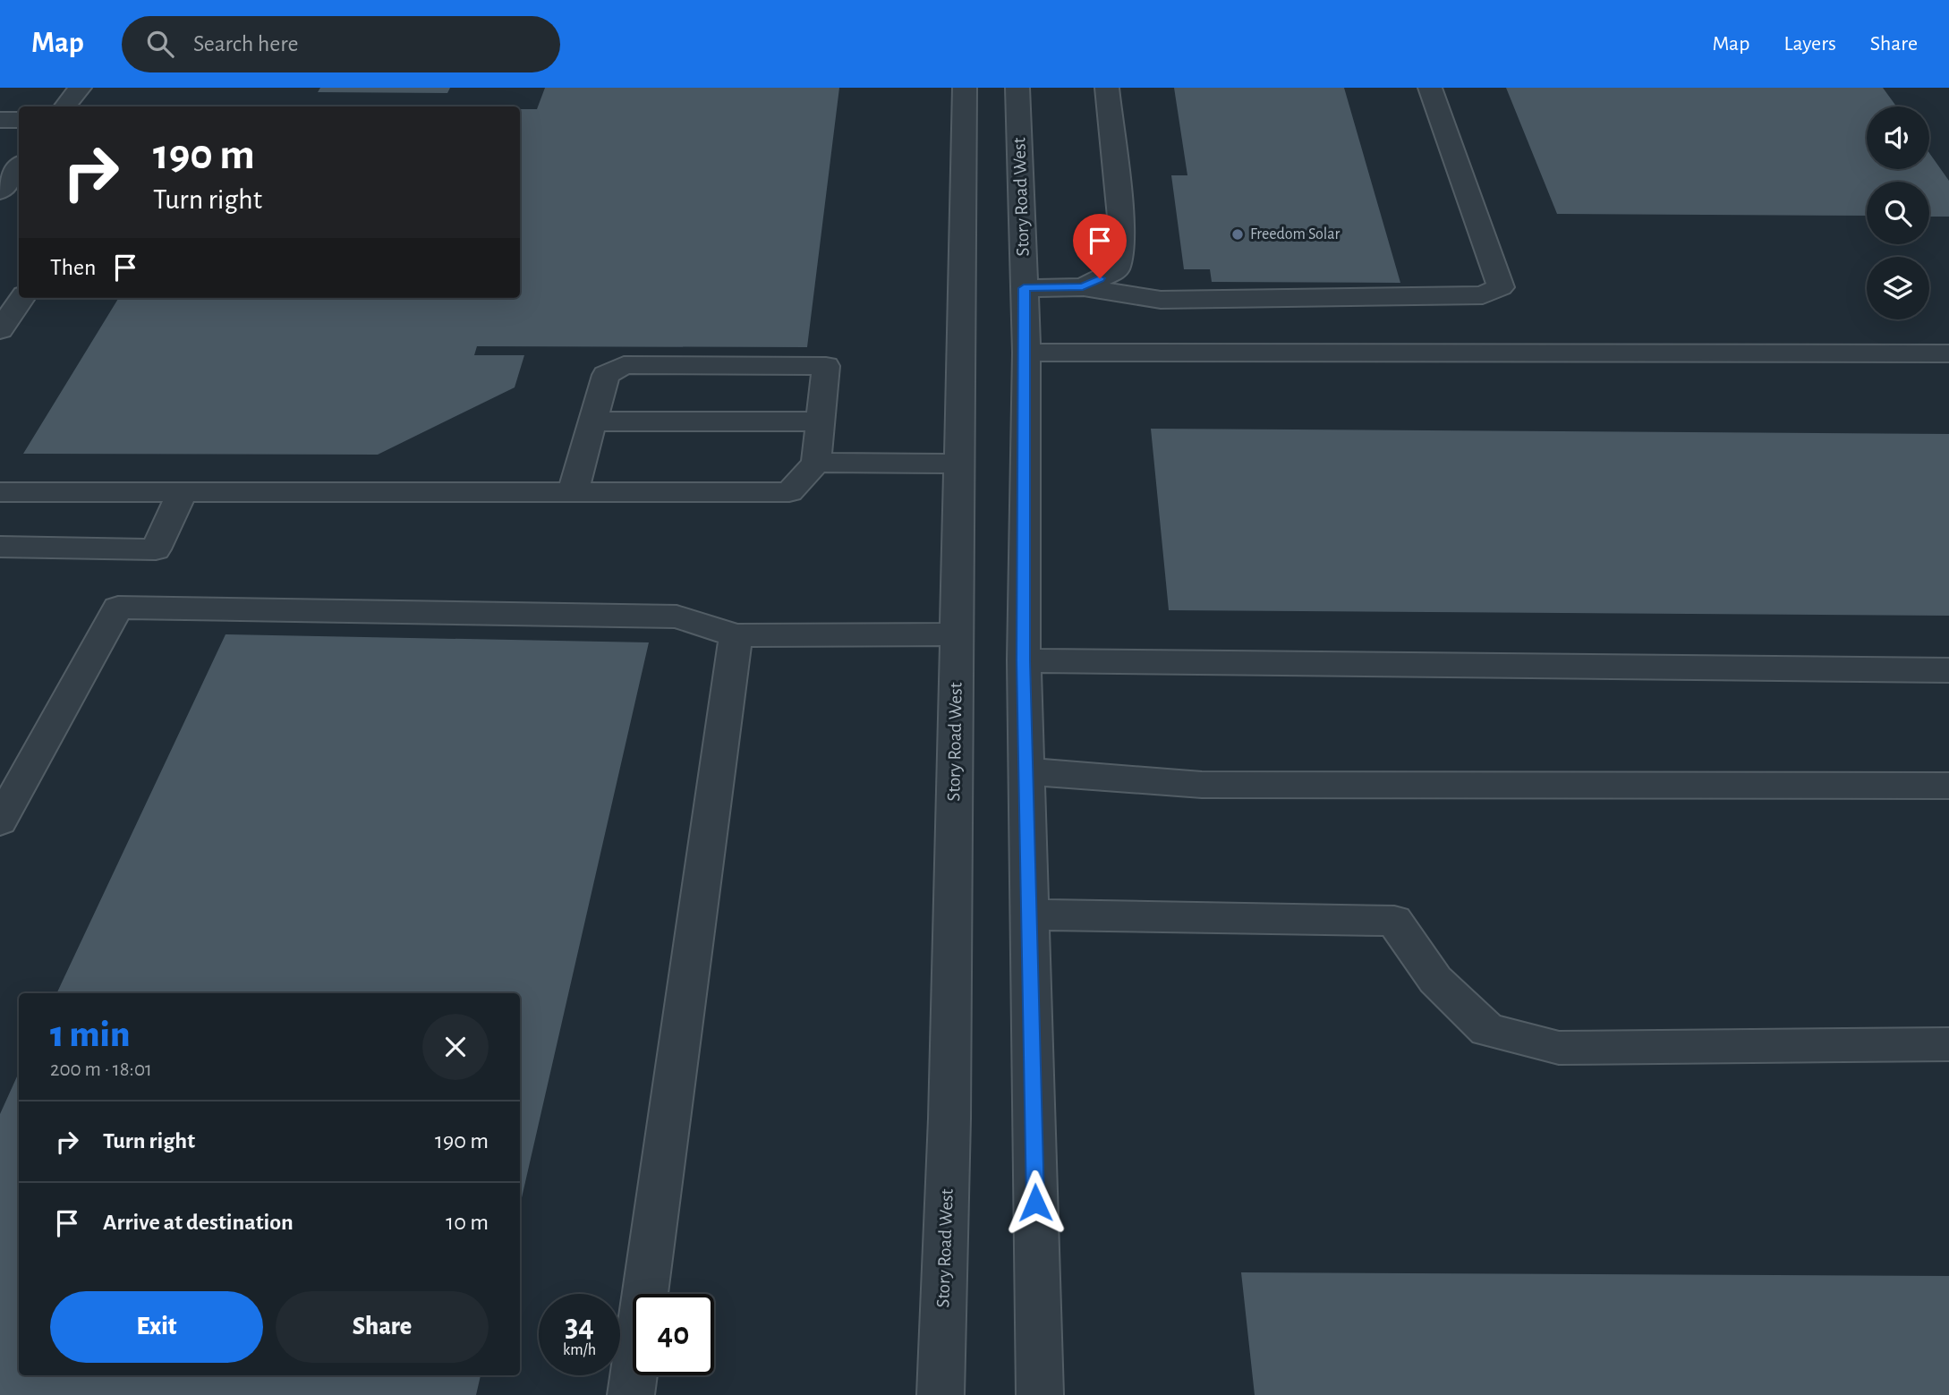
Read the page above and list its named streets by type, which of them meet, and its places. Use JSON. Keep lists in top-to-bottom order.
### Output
{
  "streets": {
    "street": ["Story Road West"]
  },
  "places": ["Freedom Solar"],
  "page": {
    "header": "Map",
    "search": "Search here",
    "nav": ["Map", "Layers", "Share"],
    "turn": ["190 m", "Turn right"],
    "then": "Then",
    "heading": ["1 min", "200 m · 18:01"],
    "list": [
      {
        "name": "Turn right",
        "value": "190 m"
      },
      {
        "name": "Arrive at destination",
        "value": "10 m"
      }
    ],
    "buttons": ["Exit", "Share"],
    "speed": "34 km/h",
    "limit": "40"
  }
}
